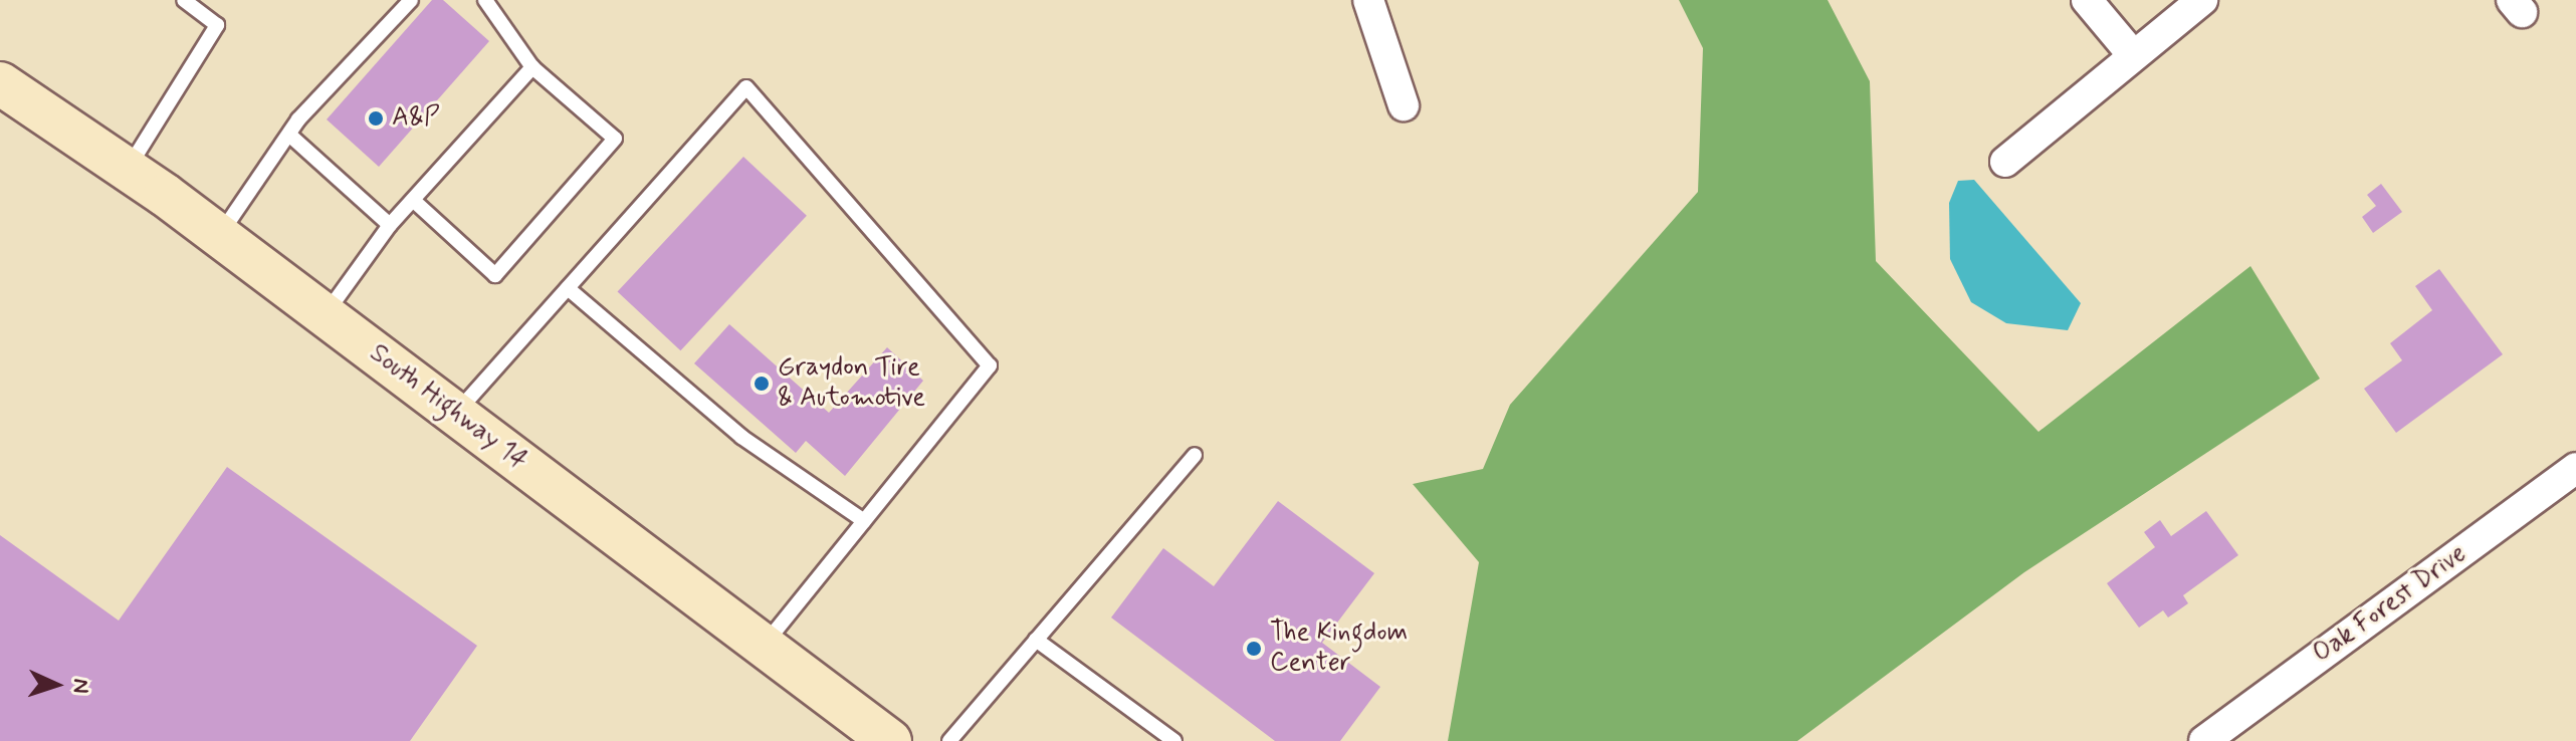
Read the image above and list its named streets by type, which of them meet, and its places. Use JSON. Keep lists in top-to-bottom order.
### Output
{
  "streets": {
    "main road": ["South Highway 14"],
    "street": ["Oak Forest Drive"]
  },
  "places": ["A&P", "Graydon Tire & Automotive", "The Kingdom Center"],
  "north": "right"
}
